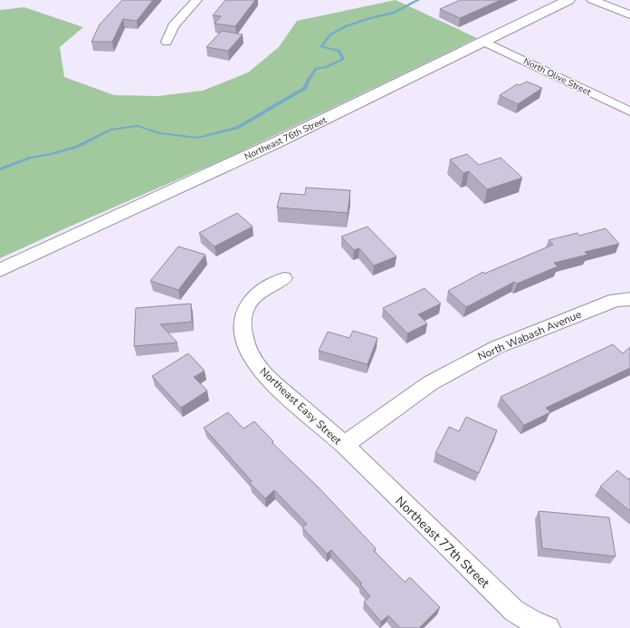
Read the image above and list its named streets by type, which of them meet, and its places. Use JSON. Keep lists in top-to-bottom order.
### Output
{
  "streets": {
    "street": [
      "North Olive Street",
      "Northeast 76th Street",
      "North Wabash Avenue",
      "Northeast Easy Street",
      "Northeast 77th Street"
    ]
  },
  "crossings": [
    ["North Olive Street", "Northeast 76th Street"],
    ["North Wabash Avenue", "Northeast Easy Street"],
    ["North Wabash Avenue", "Northeast 77th Street"],
    ["Northeast Easy Street", "Northeast 77th Street"]
  ]
}
